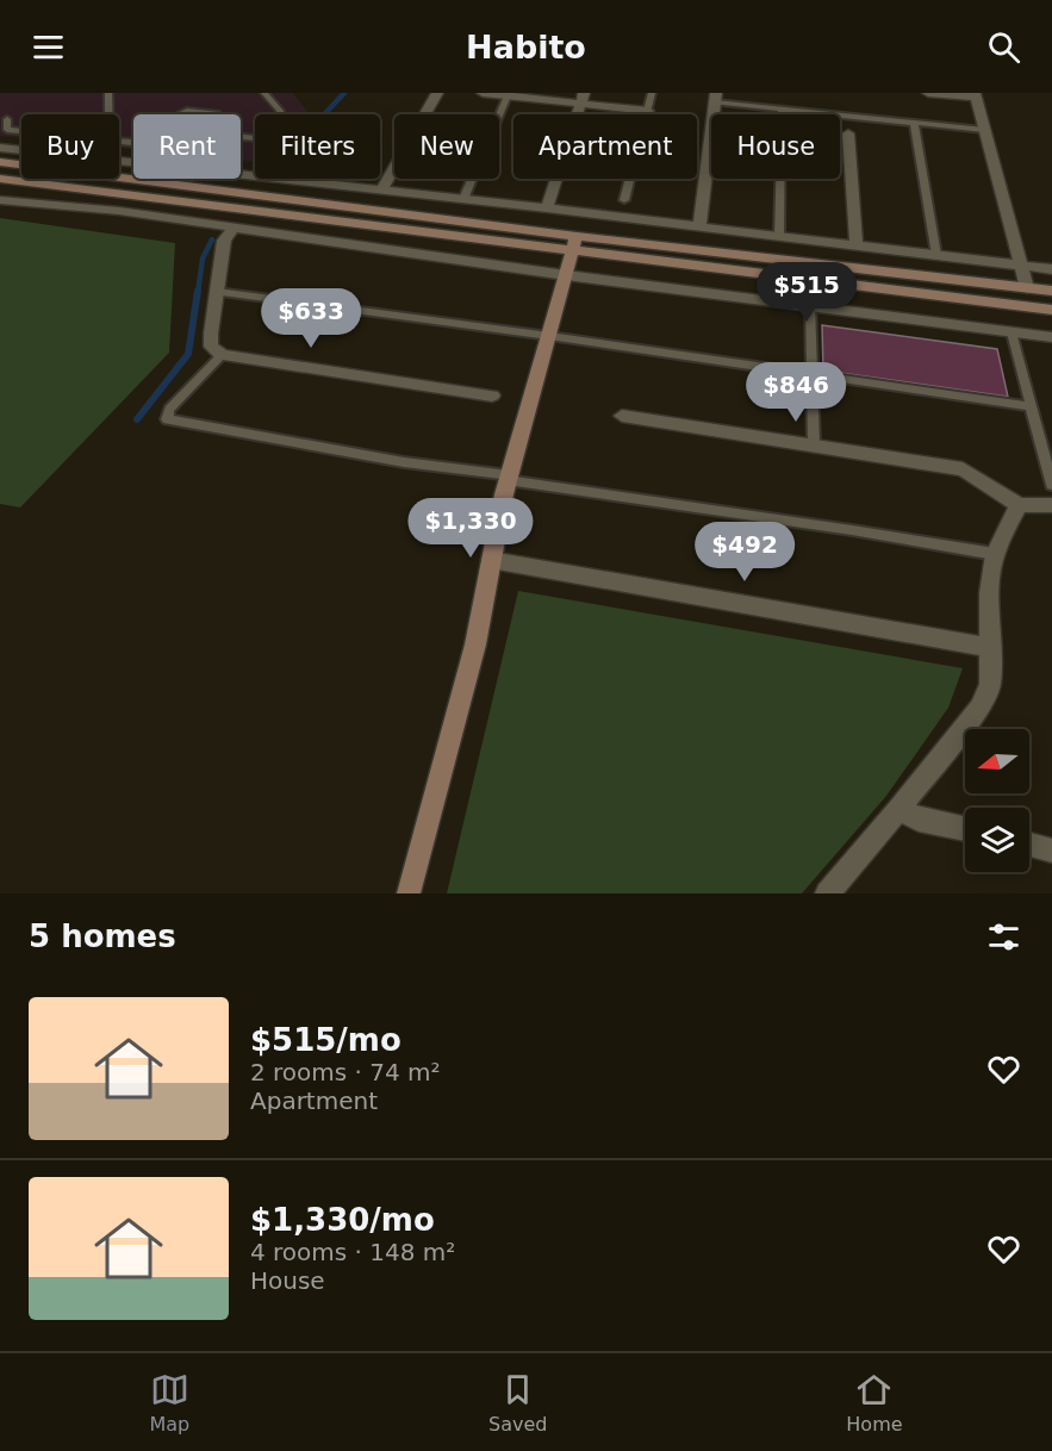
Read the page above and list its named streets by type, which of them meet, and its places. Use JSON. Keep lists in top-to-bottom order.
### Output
{
  "north": "left",
  "page": {
    "header": "Habito",
    "chip": [
      "Buy",
      "Rent",
      "Filters",
      "New",
      "Apartment",
      "House"
    ],
    "price": [
      "$515",
      "$633",
      "$846",
      "$1,330",
      "$492"
    ],
    "heading": "5 homes",
    "list": [
      {
        "name": "$515/mo",
        "note": "2 rooms · 74 m² · Apartment"
      },
      {
        "name": "$1,330/mo",
        "note": "4 rooms · 148 m² · House"
      }
    ],
    "tabs": ["Map", "Saved", "Home"]
  }
}
